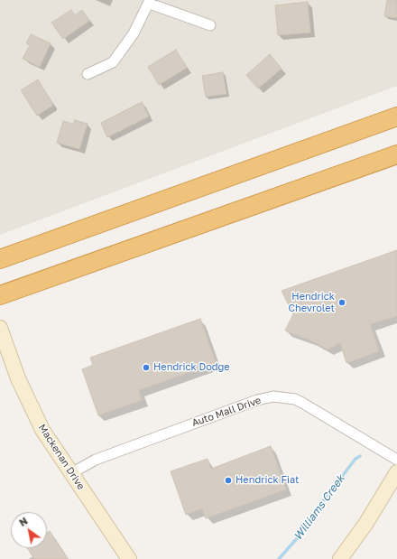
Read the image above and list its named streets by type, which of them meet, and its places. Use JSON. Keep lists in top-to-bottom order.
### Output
{
  "streets": {
    "street": ["Auto Mall Drive", "Mackenan Drive"]
  },
  "crossings": [
    ["Auto Mall Drive", "Mackenan Drive"]
  ],
  "water": ["Williams Creek"],
  "places": ["Hendrick Chevrolet", "Hendrick Dodge", "Hendrick Fiat"],
  "north": "top left"
}
